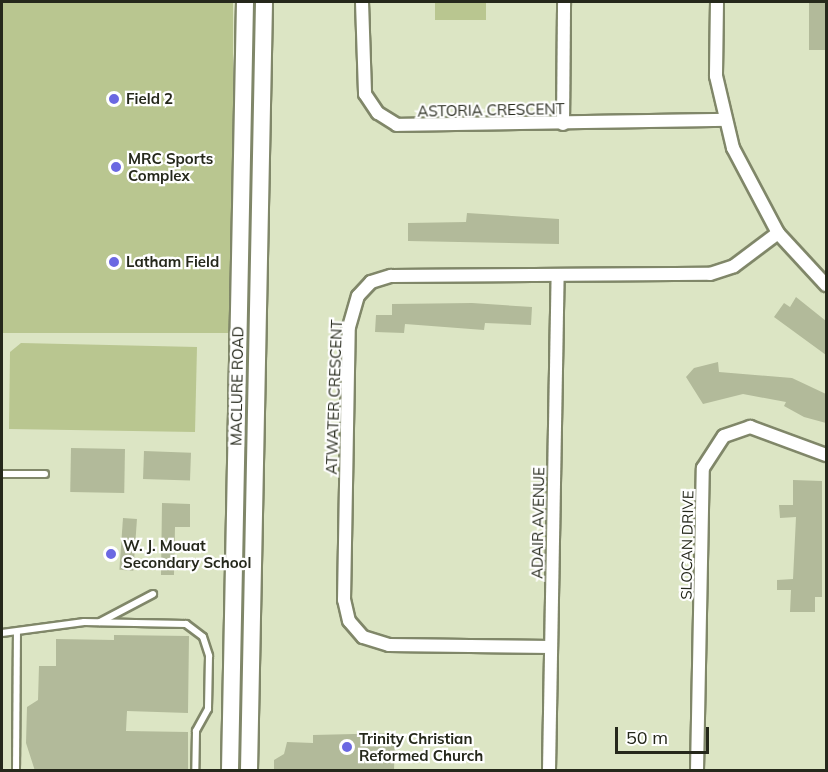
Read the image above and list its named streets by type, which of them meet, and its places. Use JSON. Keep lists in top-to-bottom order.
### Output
{
  "streets": {
    "main road": ["MACLURE ROAD"],
    "street": [
      "ASTORIA CRESCENT",
      "ATWATER CRESCENT",
      "ADAIR AVENUE",
      "SLOCAN DRIVE"
    ]
  },
  "crossings": [
    ["ATWATER CRESCENT", "ADAIR AVENUE"]
  ],
  "places": [
    "Field 2",
    "MRC Sports Complex",
    "Latham Field",
    "W. J. Mouat Secondary School",
    "Trinity Christian Reformed Church"
  ],
  "scale_bar": "50 m"
}
